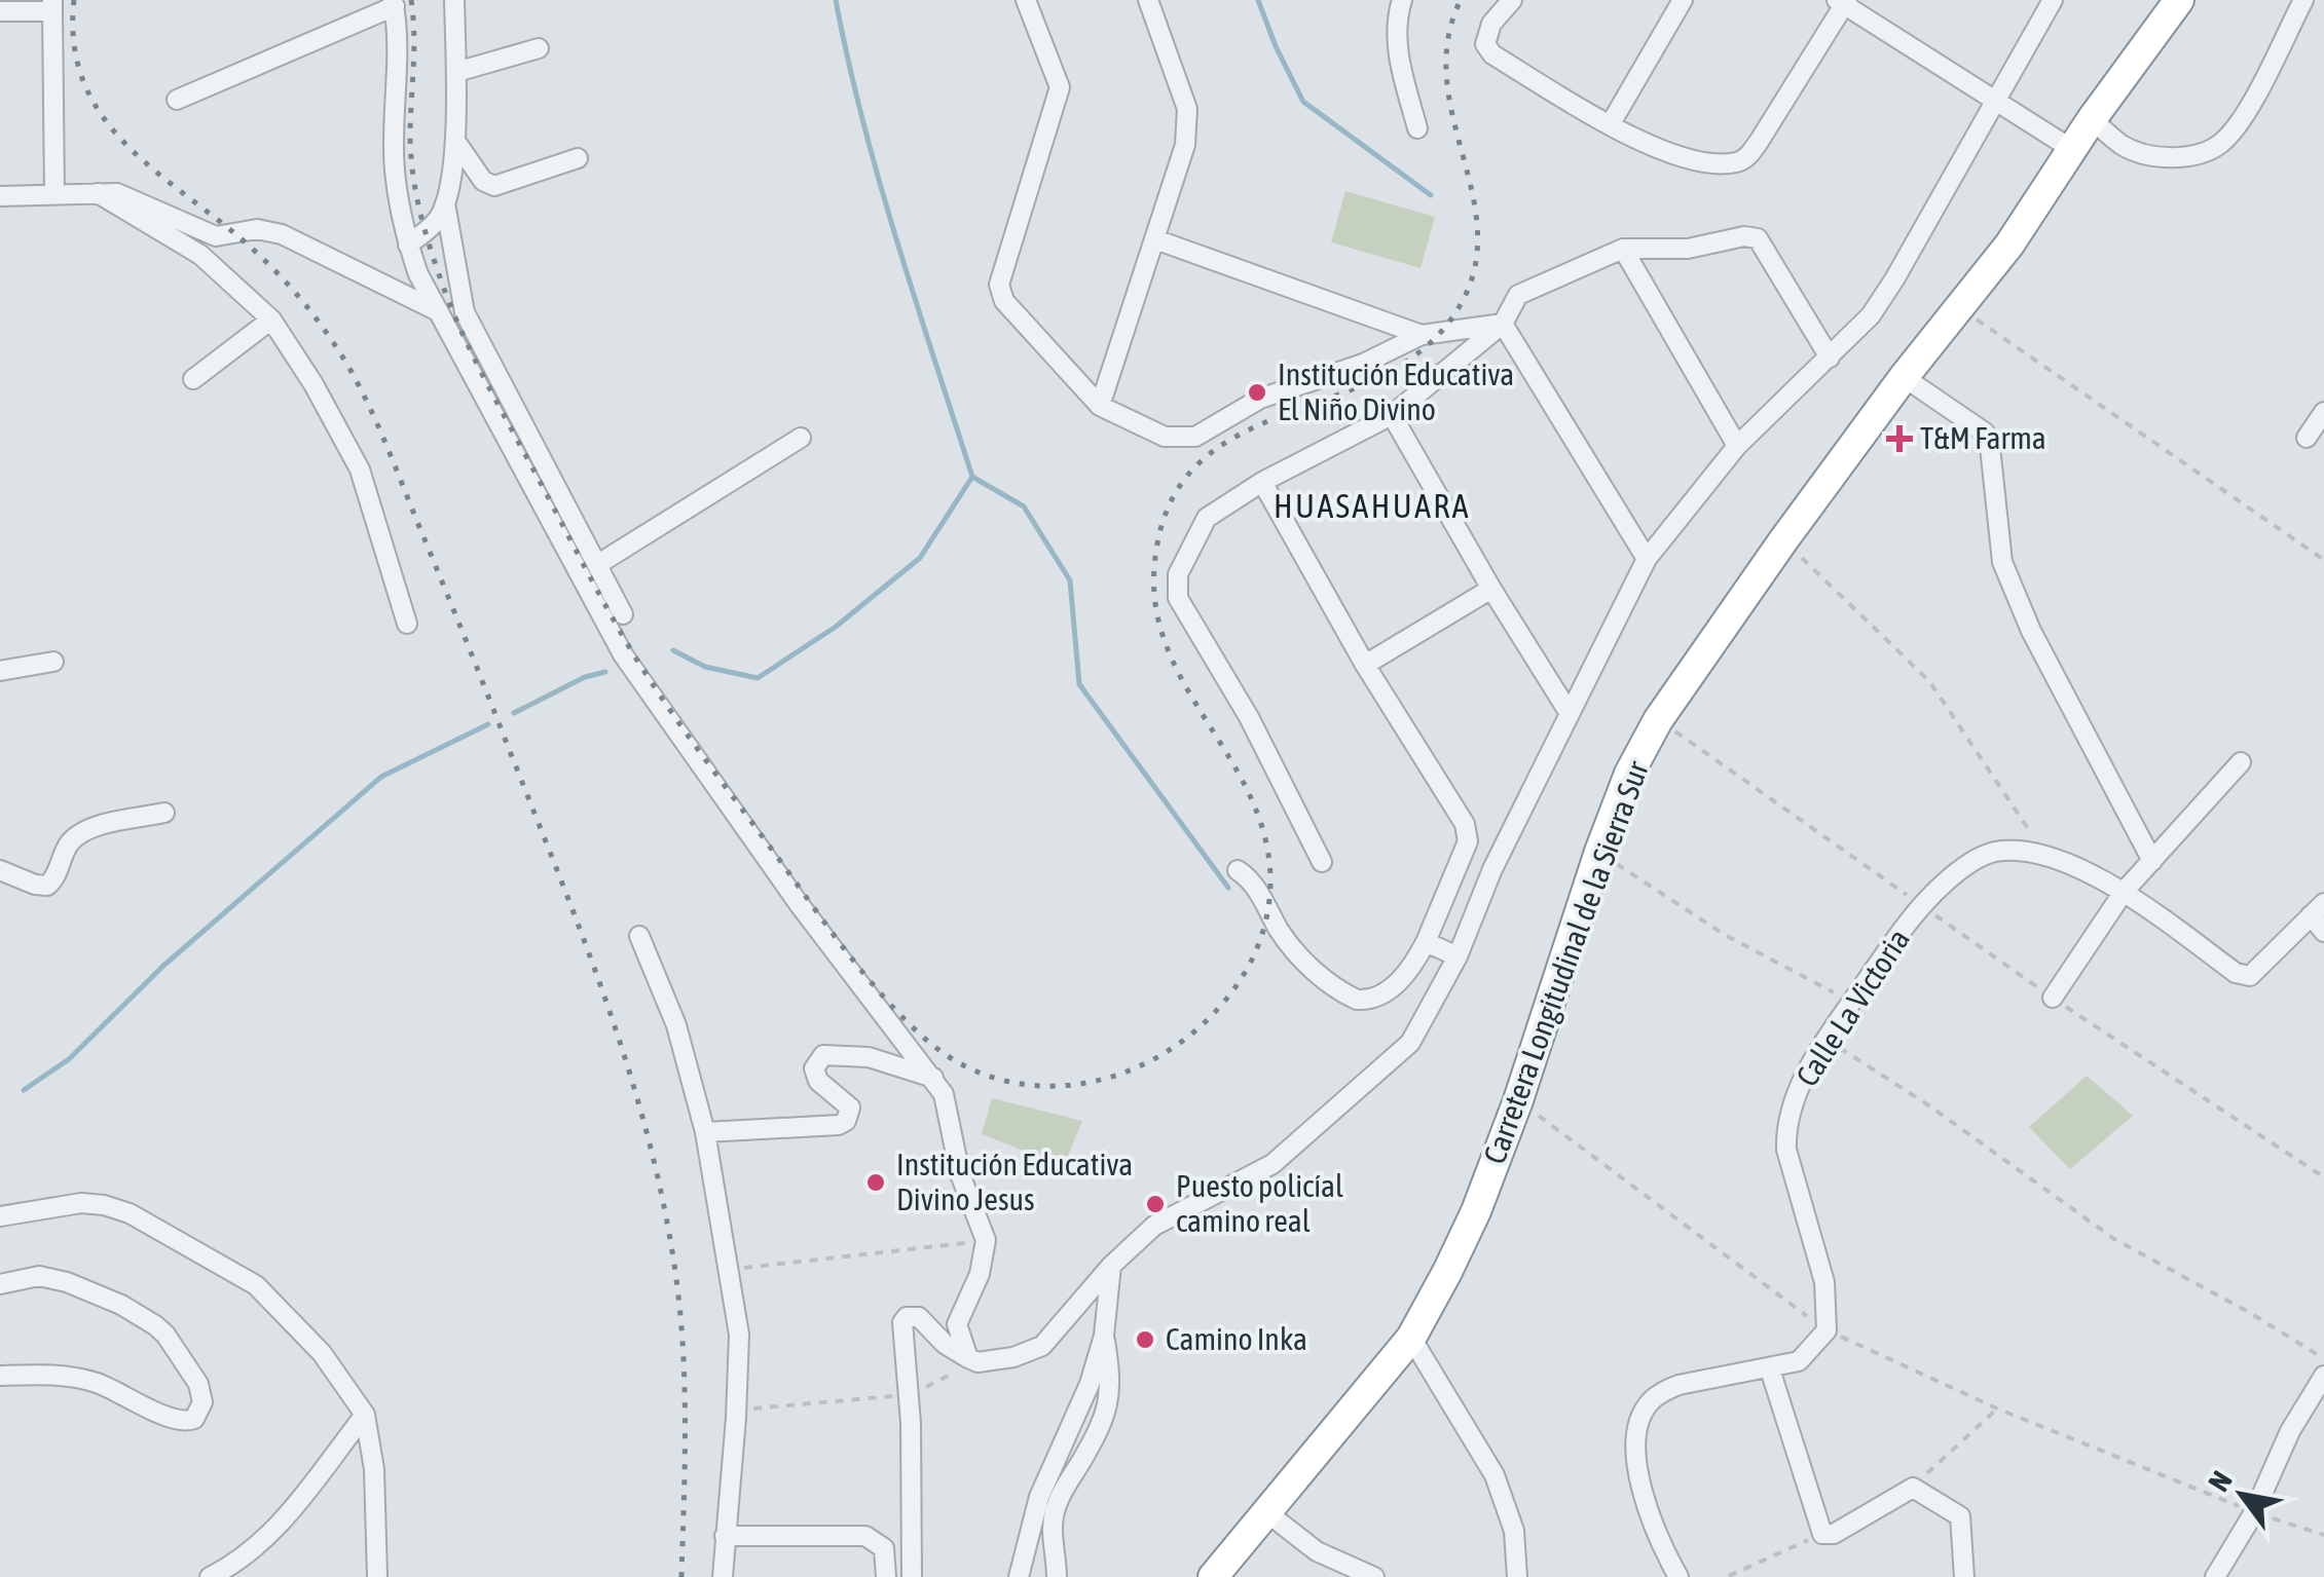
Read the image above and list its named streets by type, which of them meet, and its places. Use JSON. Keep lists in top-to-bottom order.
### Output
{
  "streets": {
    "highway": ["Carretera Longitudinal de la Sierra Sur"],
    "street": ["Calle La Victoria"]
  },
  "districts": ["HUASAHUARA"],
  "places": {
    "other": [
      "Institución Educativa El Niño Divino",
      "Institución Educativa Divino Jesus",
      "Puesto policíal camino real",
      "Camino Inka"
    ],
    "health": ["T&M Farma"]
  },
  "north": "top left"
}
